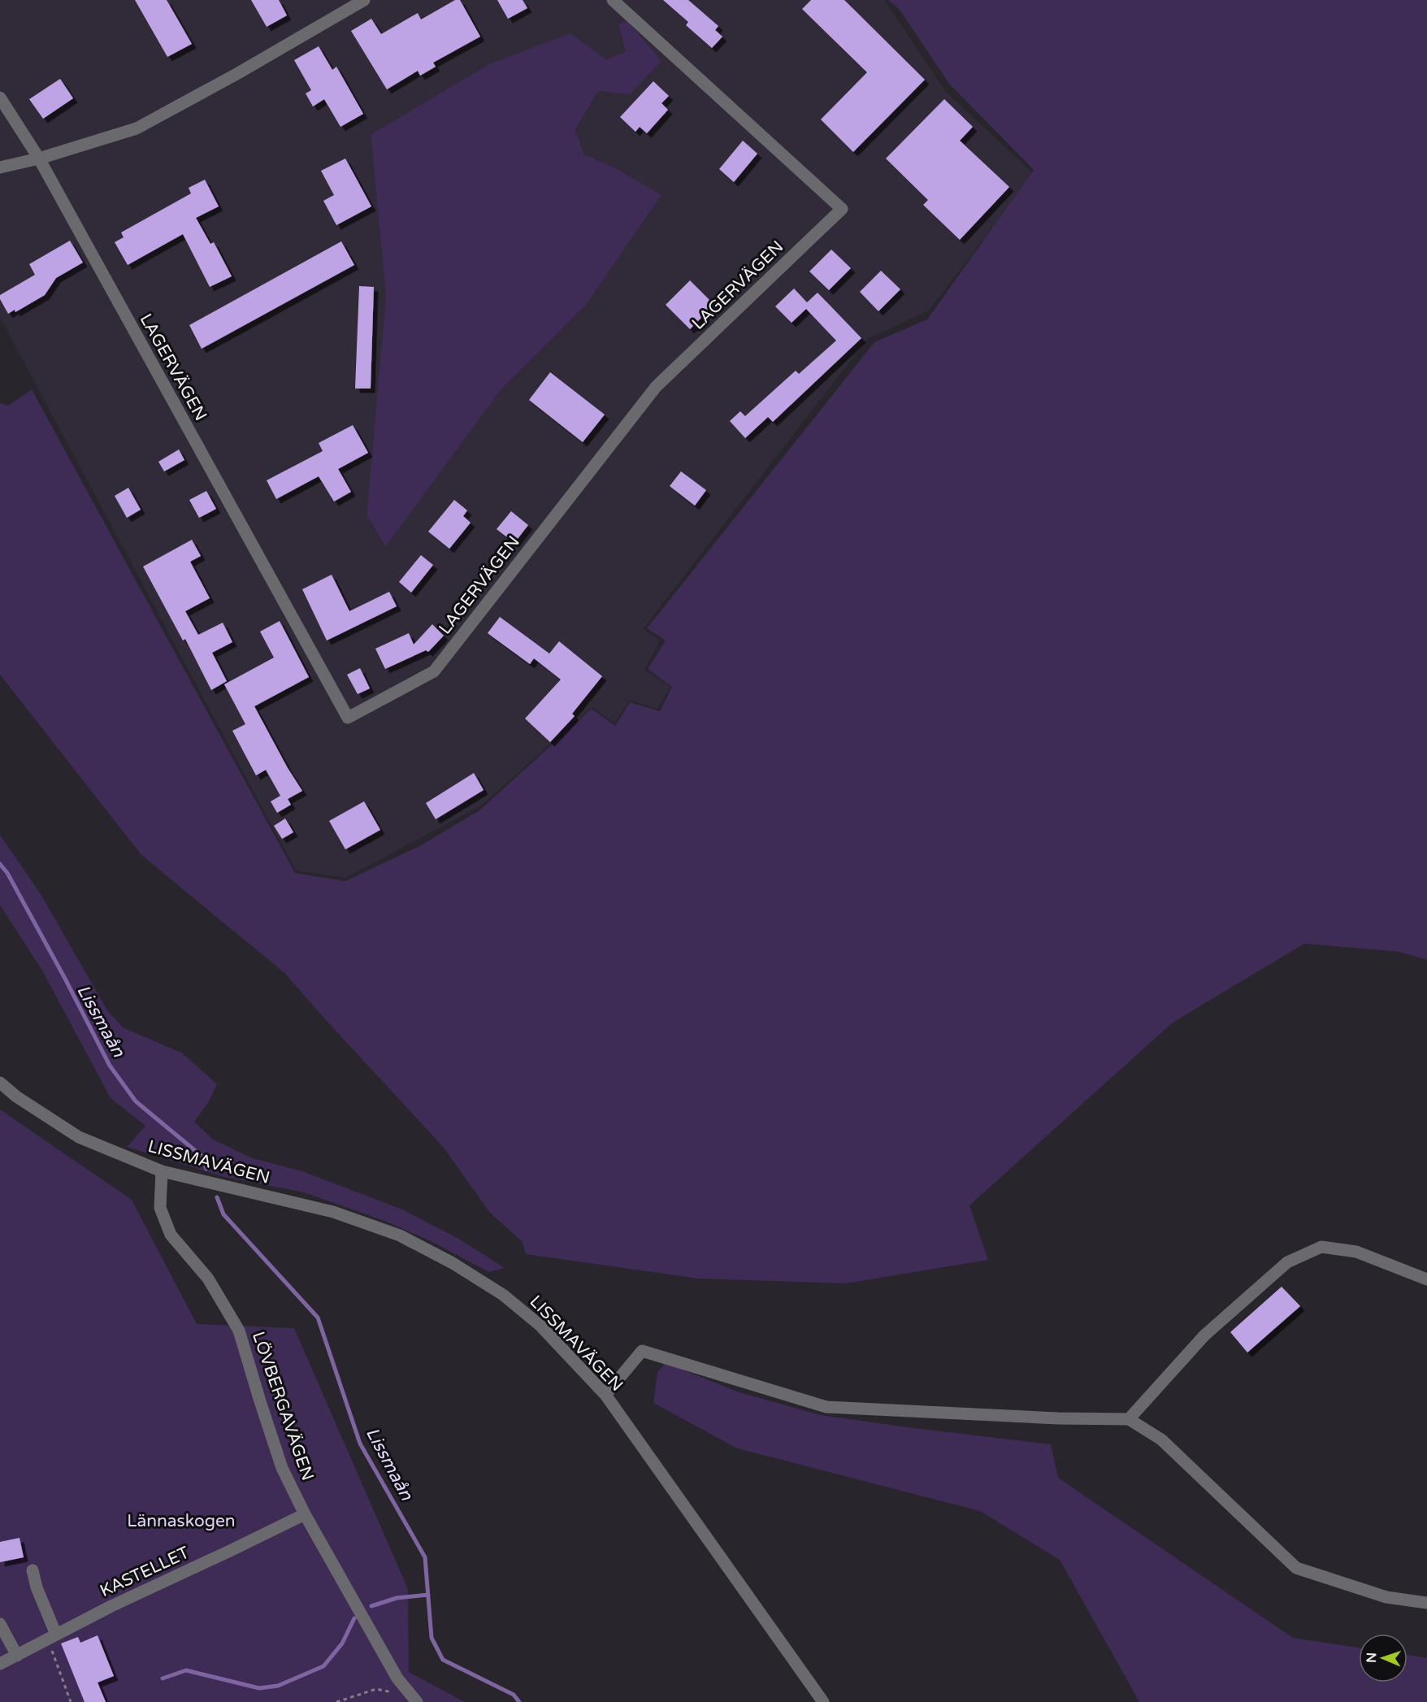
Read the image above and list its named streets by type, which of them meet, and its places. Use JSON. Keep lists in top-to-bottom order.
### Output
{
  "streets": {
    "street": [
      "LAGERVÄGEN",
      "LISSMAVÄGEN",
      "LÖVBERGAVÄGEN",
      "KASTELLET"
    ]
  },
  "crossings": [
    ["LISSMAVÄGEN", "LÖVBERGAVÄGEN"],
    ["LÖVBERGAVÄGEN", "KASTELLET"]
  ],
  "water": ["Lissmaån"],
  "parks": ["Lännaskogen"],
  "north": "left"
}
